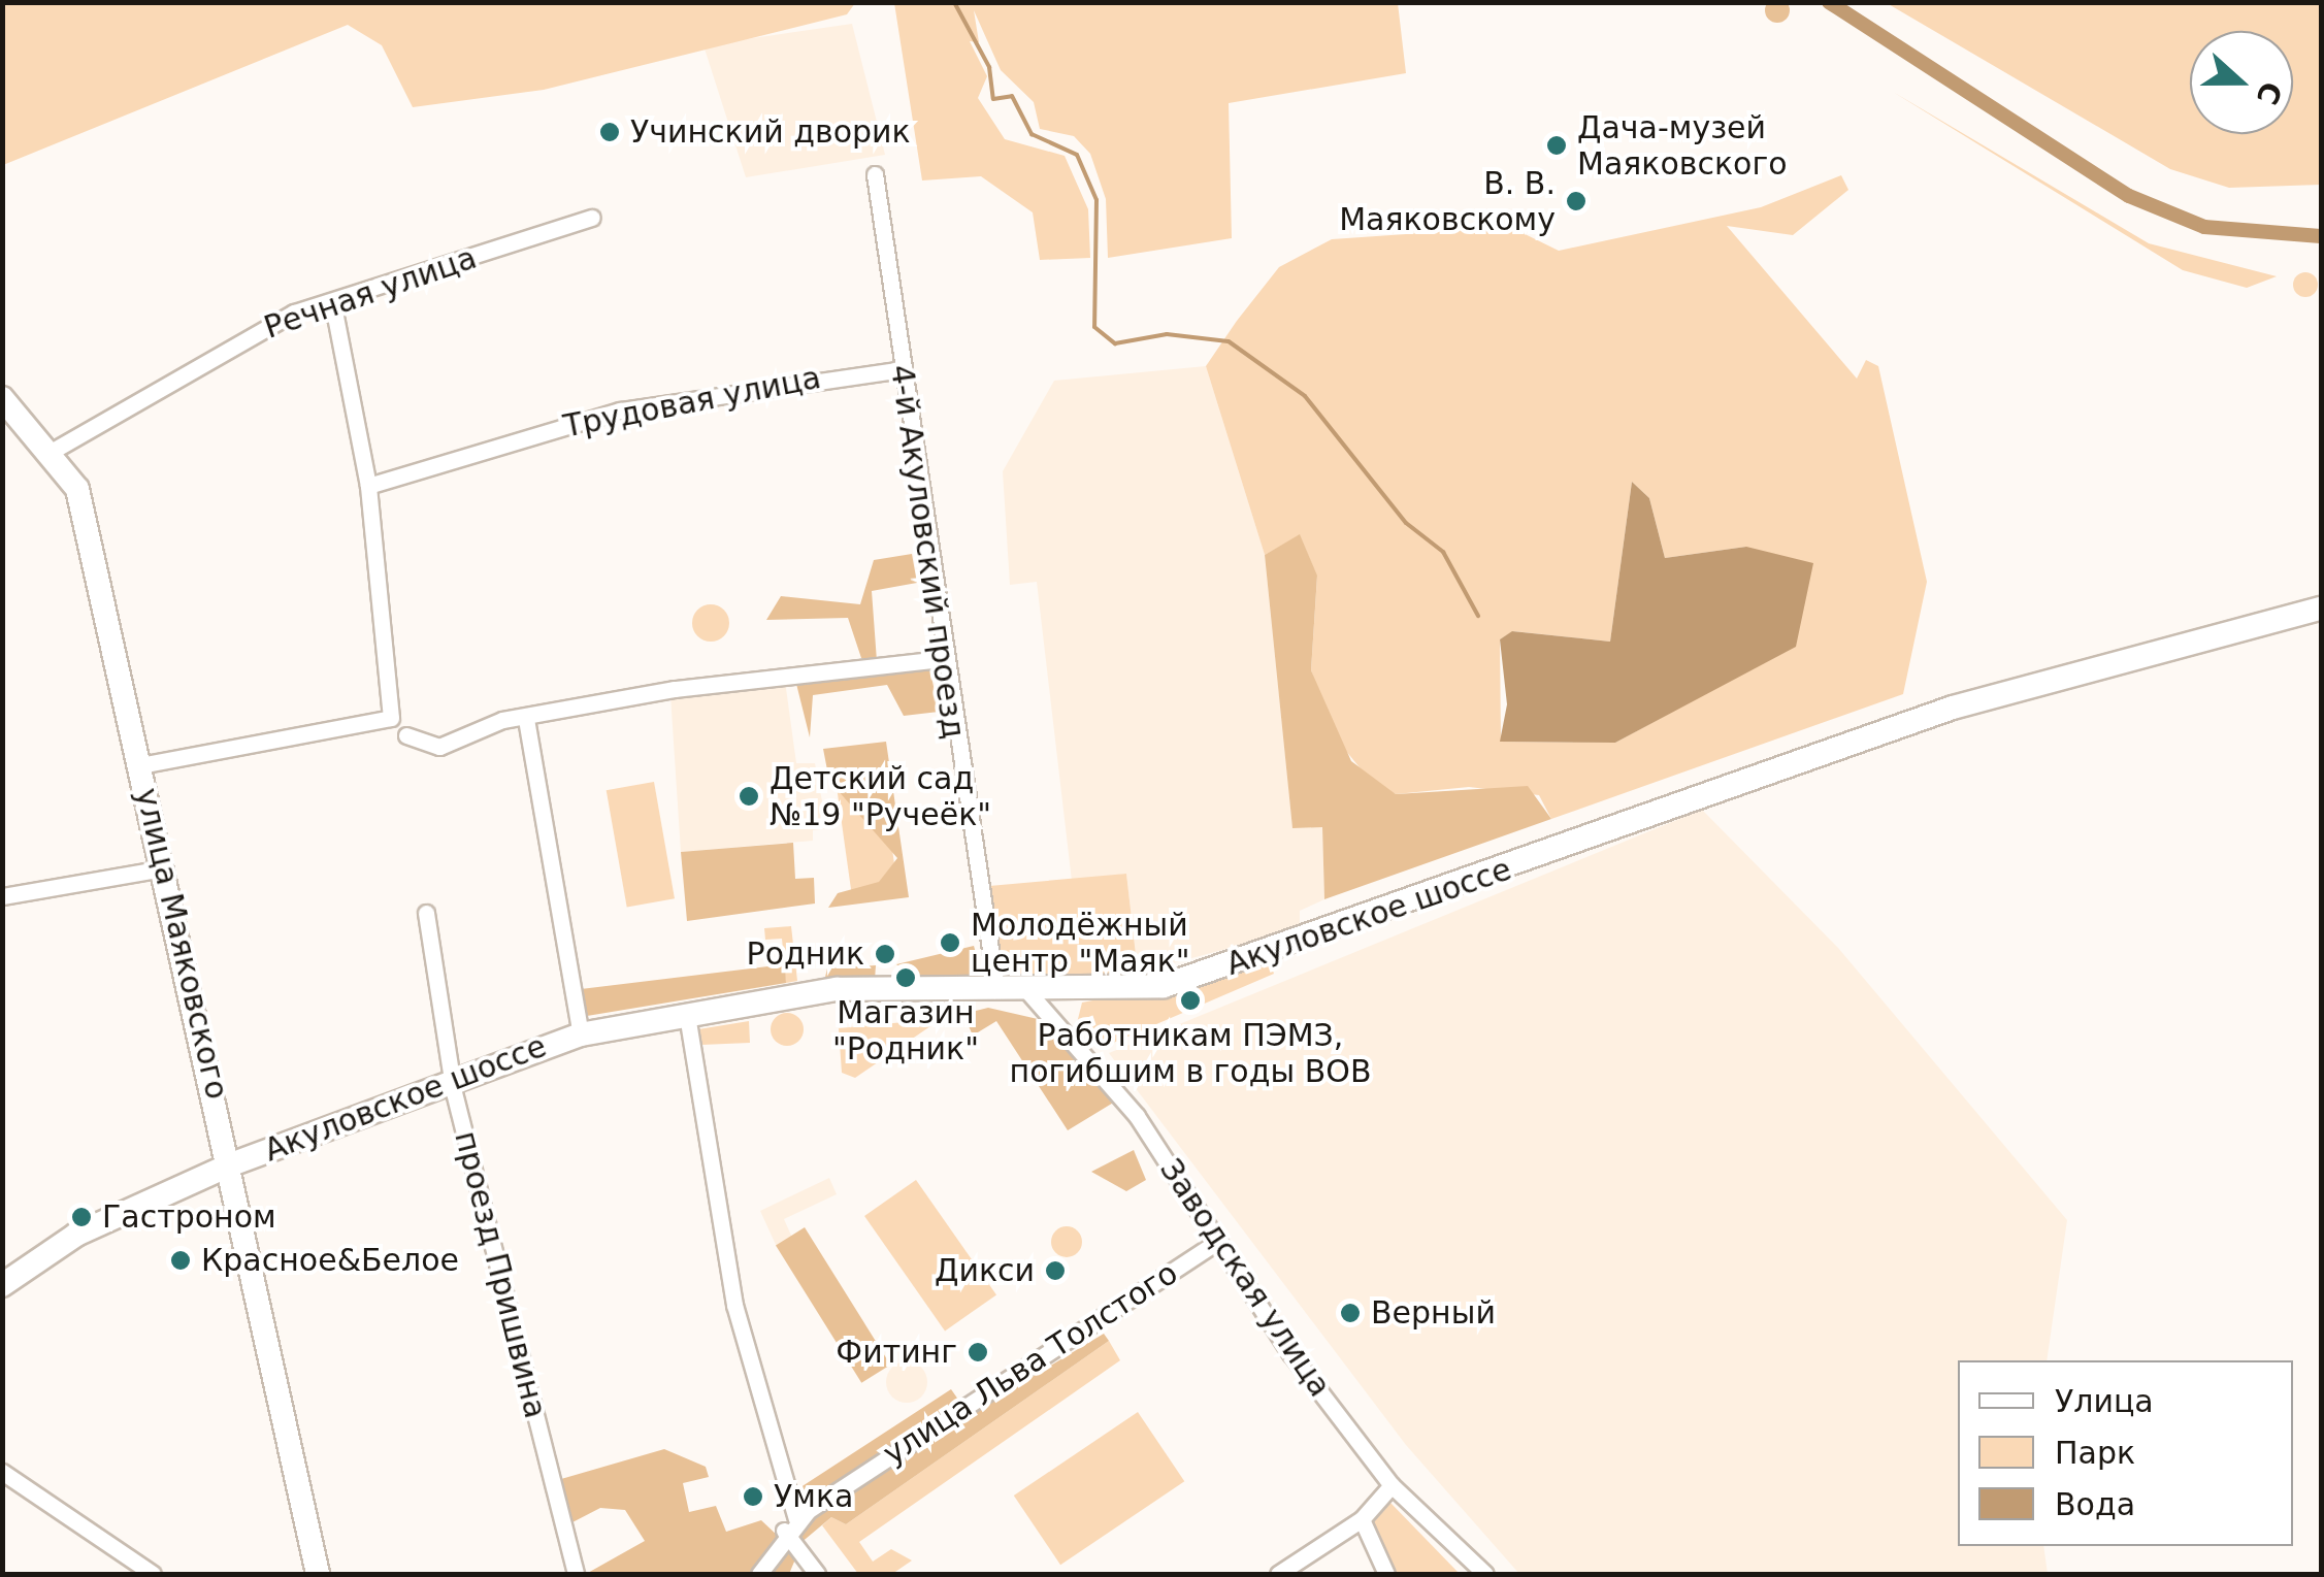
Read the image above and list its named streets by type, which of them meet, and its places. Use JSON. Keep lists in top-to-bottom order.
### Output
{
  "streets": {
    "street": [
      "Речная улица",
      "Трудовая улица",
      "4-й Акуловский проезд",
      "Акуловское шоссе",
      "улица Маяковского",
      "проезд Пришвина",
      "Заводская улица",
      "улица Льва Толстого"
    ]
  },
  "crossings": [
    ["Речная улица", "улица Маяковского"],
    ["Трудовая улица", "4-й Акуловский проезд"],
    ["4-й Акуловский проезд", "Акуловское шоссе"],
    ["Акуловское шоссе", "улица Маяковского"],
    ["Акуловское шоссе", "проезд Пришвина"],
    ["Акуловское шоссе", "Заводская улица"],
    ["Заводская улица", "улица Льва Толстого"]
  ],
  "places": [
    "Учинский дворик",
    "Дача-музей Маяковского",
    "В. В. Маяковскому",
    "Детский сад №19 \"Ручеёк\"",
    "Молодёжный центр \"Маяк\"",
    "Родник",
    "Магазин \"Родник\"",
    "Работникам ПЭМЗ, погибшим в годы ВОВ",
    "Гастроном",
    "Красное&Белое",
    "Дикси",
    "Верный",
    "Фитинг",
    "Умка"
  ],
  "legend": ["Улица", "Парк", "Вода"],
  "north": "right"
}
